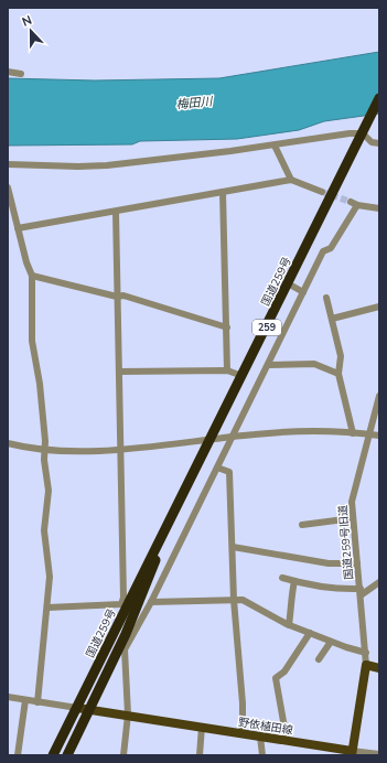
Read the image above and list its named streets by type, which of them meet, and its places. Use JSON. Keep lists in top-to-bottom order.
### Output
{
  "streets": {
    "highway": ["国道259号", "259"],
    "main road": ["野依植田線"],
    "street": ["国道259号旧道"]
  },
  "crossings": [
    ["国道259号", "野依植田線"]
  ],
  "water": ["梅田川"],
  "north": "top"
}
